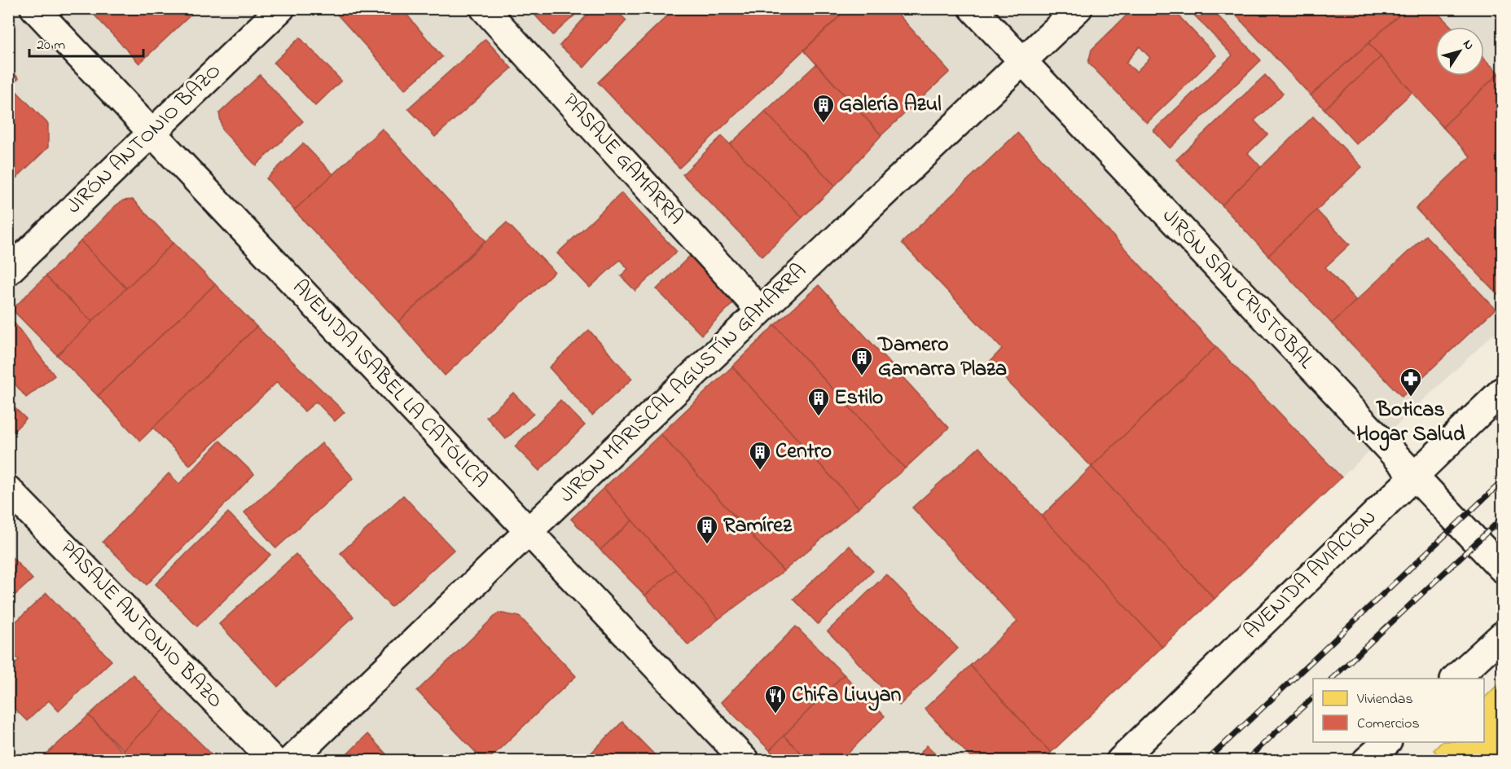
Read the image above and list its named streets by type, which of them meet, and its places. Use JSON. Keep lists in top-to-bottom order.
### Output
{
  "streets": {
    "street": [
      "JIRÓN ANTONIO BAZO",
      "PASAJE GAMARRA",
      "JIRÓN SAN CRISTÓBAL",
      "JIRÓN MARISCAL AGUSTÍN GAMARRA",
      "AVENIDA ISABEL LA CATÓLICA",
      "AVENIDA AVIACIÓN",
      "PASAJE ANTONIO BAZO"
    ]
  },
  "crossings": [
    ["JIRÓN ANTONIO BAZO", "AVENIDA ISABEL LA CATÓLICA"],
    ["PASAJE GAMARRA", "JIRÓN MARISCAL AGUSTÍN GAMARRA"],
    ["JIRÓN SAN CRISTÓBAL", "JIRÓN MARISCAL AGUSTÍN GAMARRA"],
    ["JIRÓN SAN CRISTÓBAL", "AVENIDA AVIACIÓN"],
    ["JIRÓN MARISCAL AGUSTÍN GAMARRA", "AVENIDA ISABEL LA CATÓLICA"]
  ],
  "places": {
    "building": [
      "Galería Azul",
      "Damero Gamarra Plaza",
      "Estilo",
      "Centro",
      "Ramírez"
    ],
    "pharmacy": ["Boticas Hogar Salud"],
    "restaurant": ["Chifa Liuyan"]
  },
  "legend": ["Viviendas", "Comercios"],
  "scale_bar": "20 m",
  "north": "top right"
}
